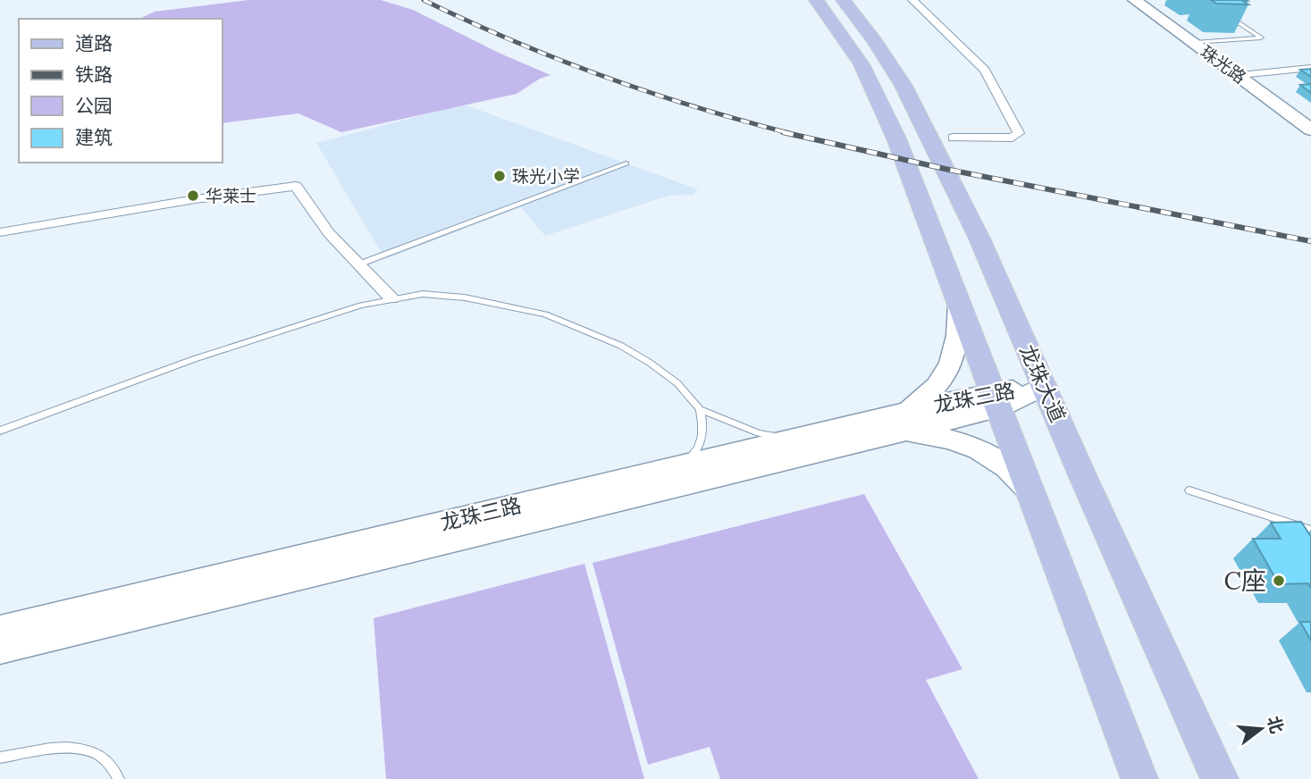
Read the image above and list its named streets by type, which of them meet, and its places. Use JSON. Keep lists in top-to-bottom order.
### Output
{
  "streets": {
    "main road": ["珠光路", "龙珠大道", "龙珠三路"]
  },
  "crossings": [
    ["龙珠大道", "龙珠三路"]
  ],
  "places": ["珠光小学", "华莱士", "C座"],
  "legend": [
    "道路",
    "铁路",
    "公园",
    "建筑"
  ],
  "north": "right"
}
